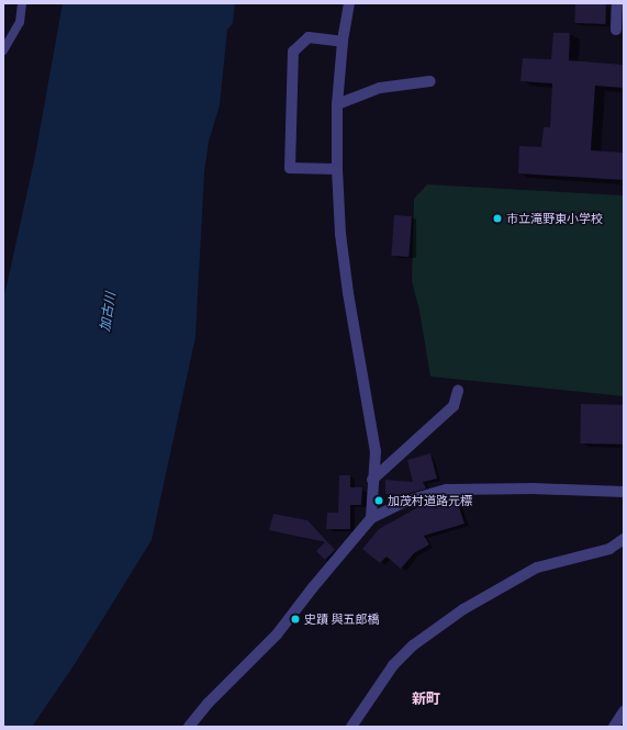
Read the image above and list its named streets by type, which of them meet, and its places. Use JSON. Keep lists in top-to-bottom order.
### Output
{
  "districts": ["新町"],
  "water": ["加古川"],
  "places": ["市立滝野東小学校", "加茂村道路元標", "史蹟 與五郎橋"]
}
